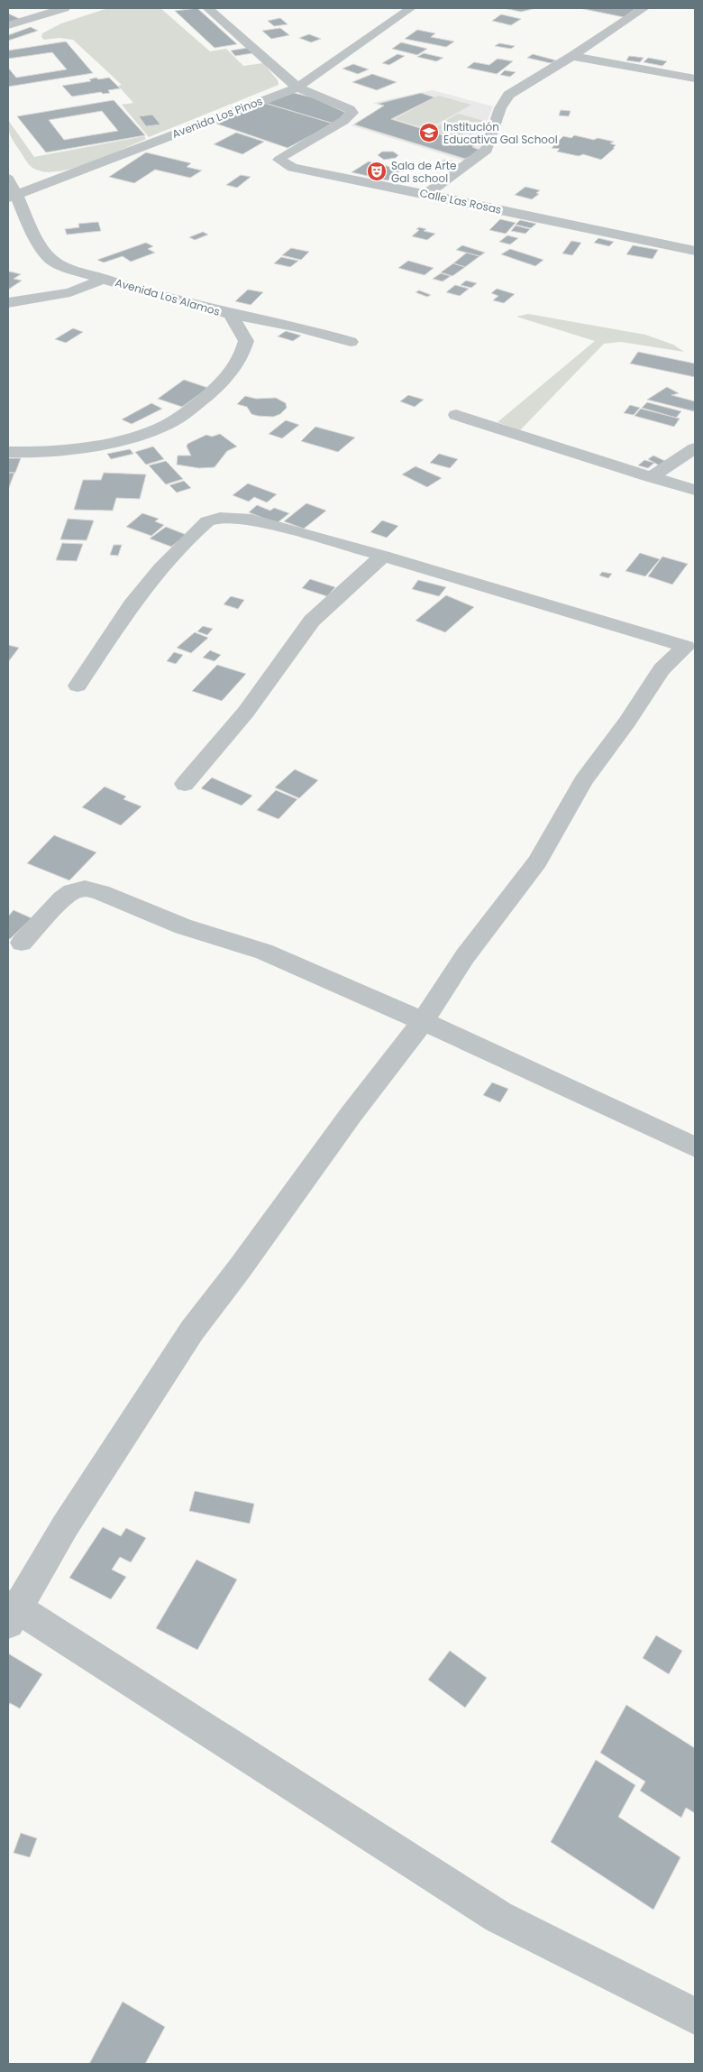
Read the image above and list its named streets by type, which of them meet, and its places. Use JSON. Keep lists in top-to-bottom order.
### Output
{
  "streets": {
    "street": ["Avenida Los Pinos", "Calle Las Rosas", "Avenida Los Alamos"]
  },
  "crossings": [
    ["Avenida Los Pinos", "Calle Las Rosas"],
    ["Avenida Los Pinos", "Avenida Los Alamos"]
  ],
  "places": {
    "school or university": ["Institución Educativa Gal School"],
    "theatre": ["Sala de Arte Gal school"]
  }
}
